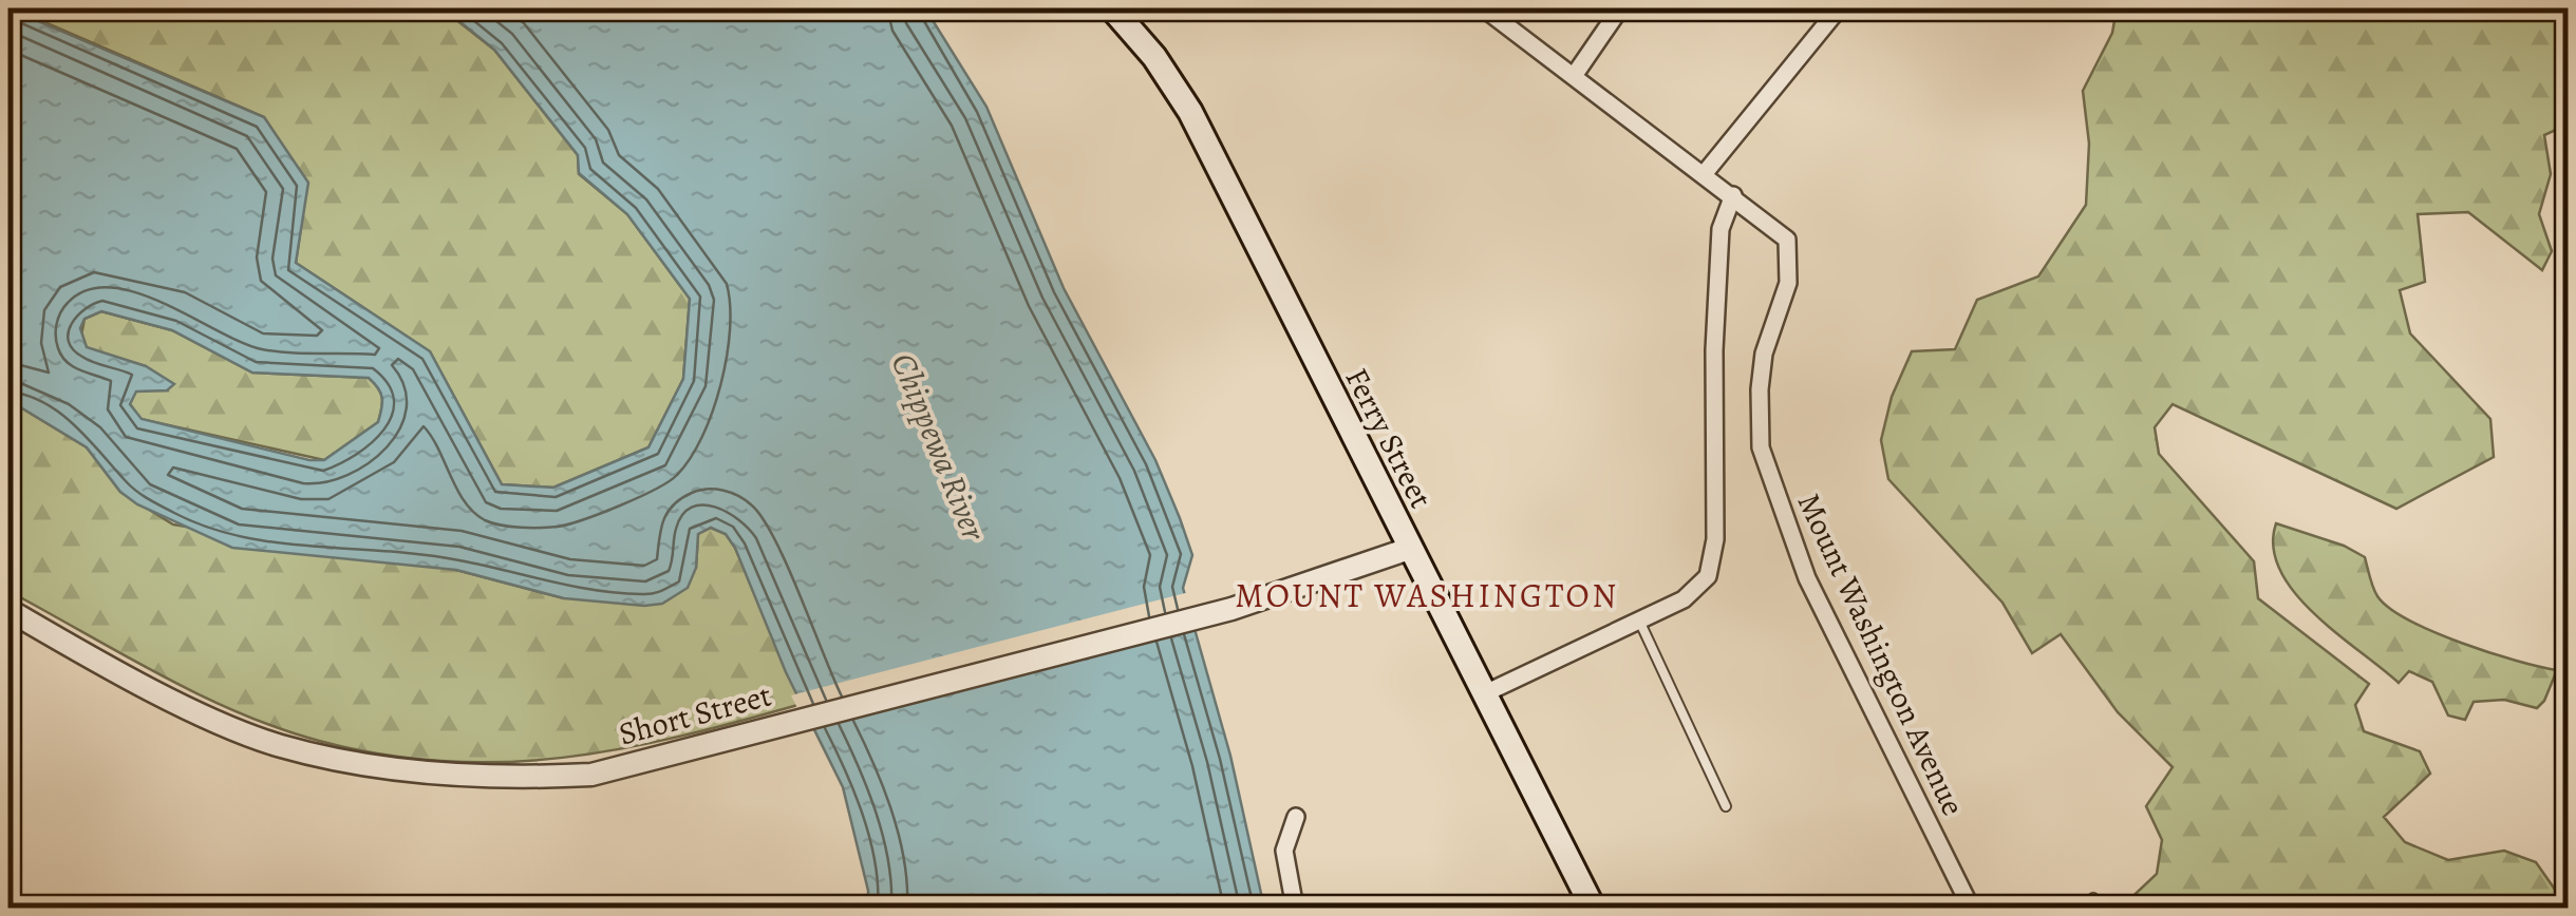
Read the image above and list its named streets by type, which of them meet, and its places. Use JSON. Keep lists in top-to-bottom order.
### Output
{
  "streets": {
    "main road": ["Ferry Street"],
    "street": ["Mount Washington Avenue", "Short Street"]
  },
  "crossings": [
    ["Ferry Street", "Short Street"]
  ],
  "districts": ["MOUNT WASHINGTON"],
  "water": ["Chippewa River"]
}
